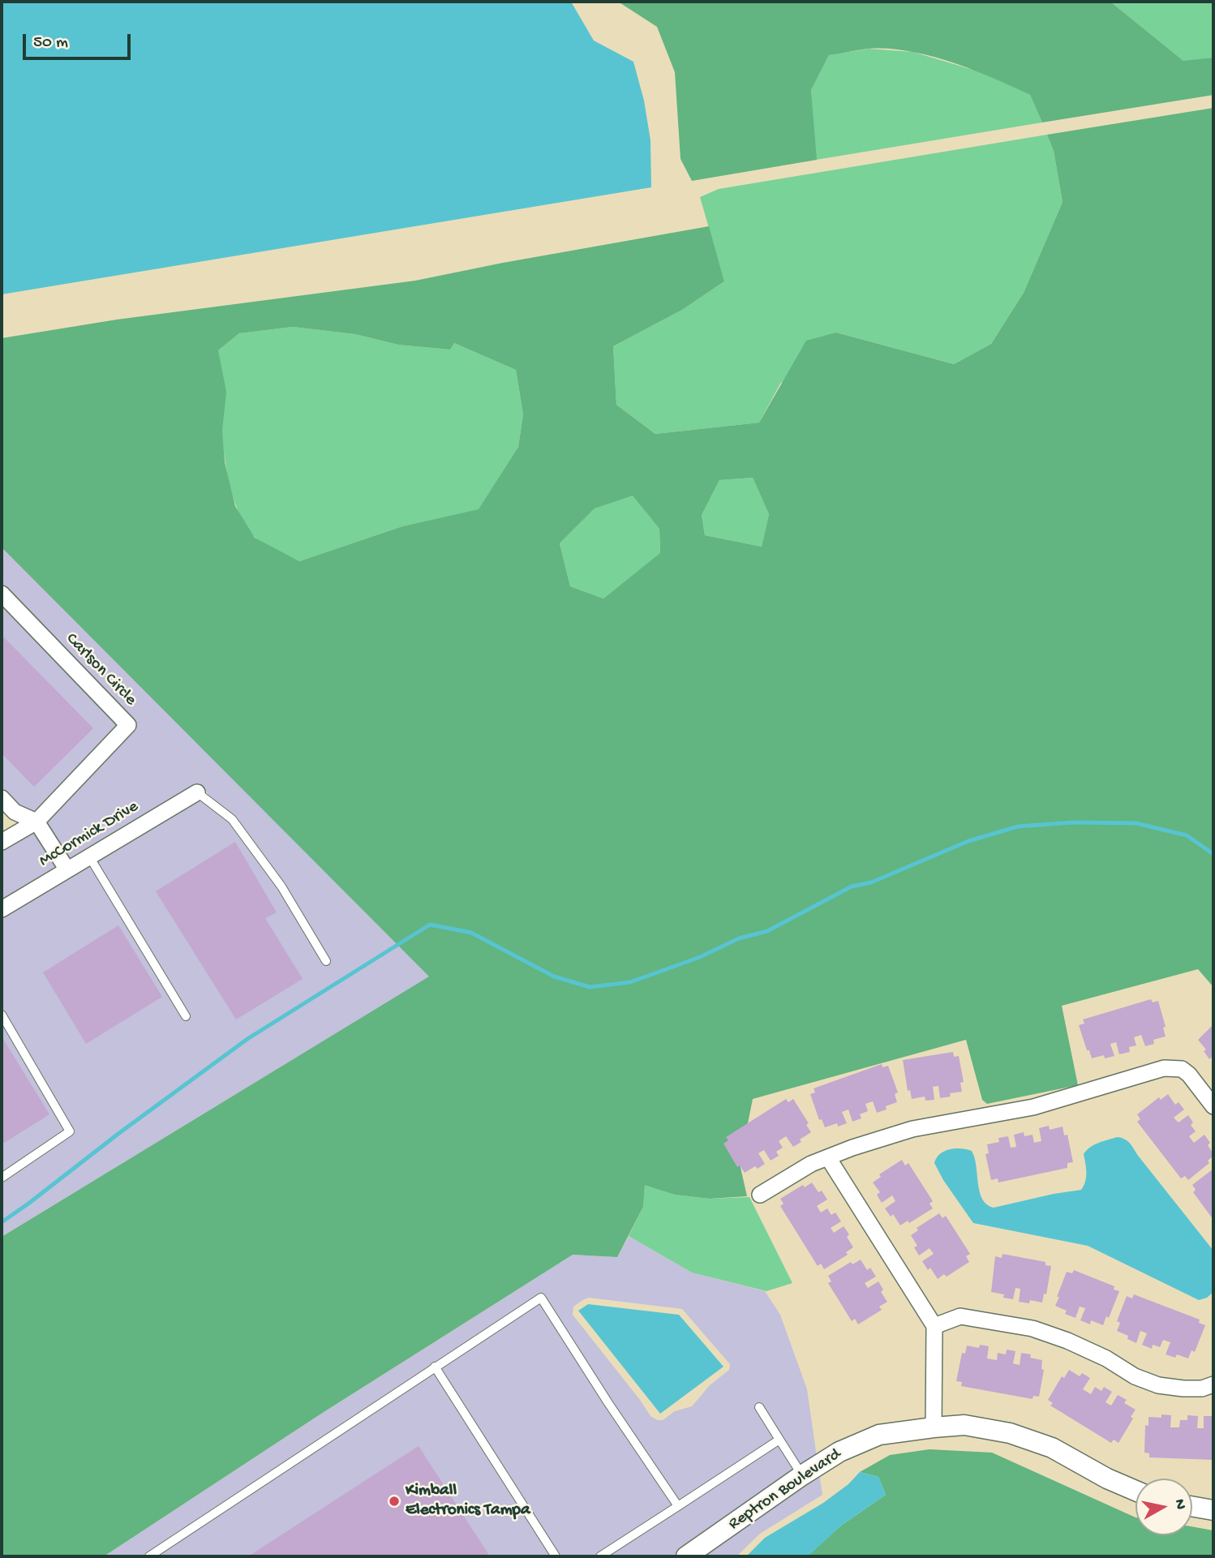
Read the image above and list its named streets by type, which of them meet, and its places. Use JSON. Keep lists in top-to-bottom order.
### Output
{
  "streets": {
    "street": ["Carlson Circle", "McCormick Drive", "Reptron Boulevard"]
  },
  "places": ["Kimball Electronics Tampa"],
  "scale_bar": "50 m",
  "north": "right"
}
